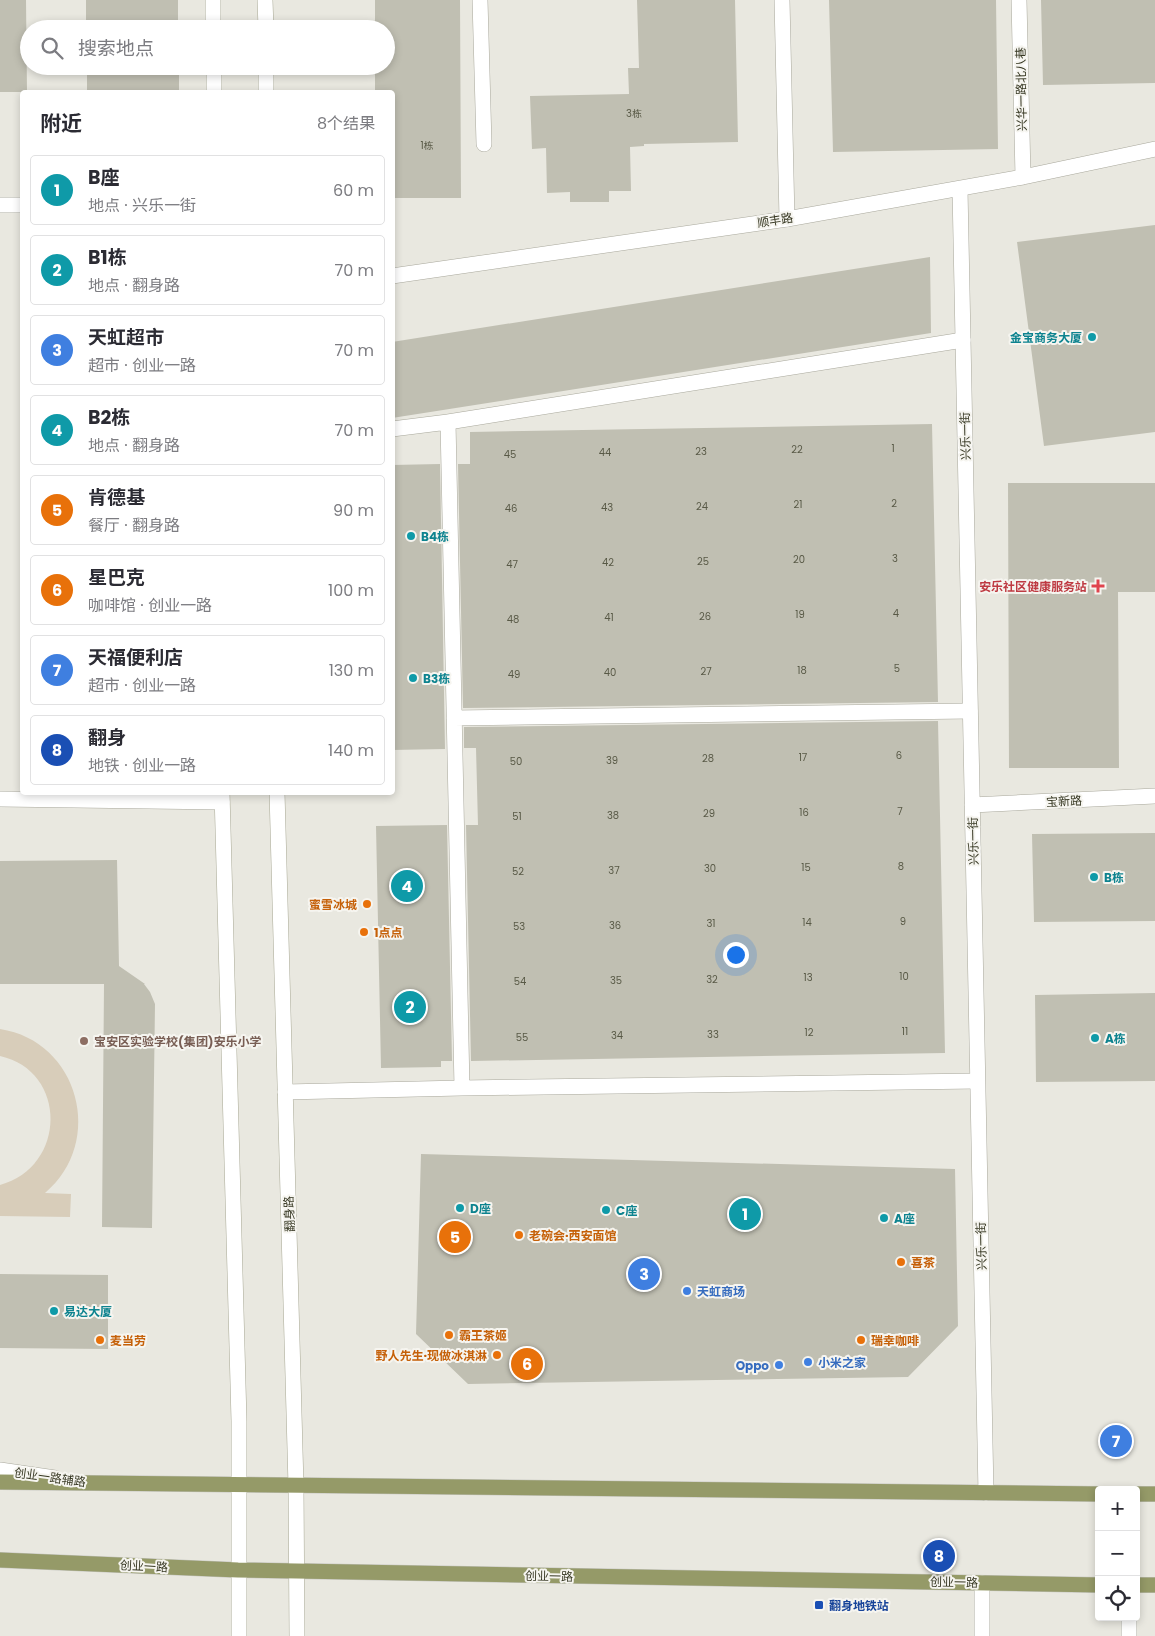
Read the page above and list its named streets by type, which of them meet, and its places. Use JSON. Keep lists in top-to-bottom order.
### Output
{
  "streets": {
    "main road": ["创业一路"],
    "street": [
      "兴华一路北八巷",
      "顺丰路",
      "兴乐一街",
      "宝新路",
      "翻身路",
      "创业一路辅路"
    ]
  },
  "crossings": [
    ["兴华一路北八巷", "顺丰路"],
    ["顺丰路", "兴乐一街"],
    ["兴乐一街", "宝新路"],
    ["翻身路", "创业一路"]
  ],
  "places": {
    "other": [
      "金宝商务大厦",
      "B4栋",
      "B3栋",
      "B栋",
      "蜜雪冰城",
      "1点点",
      "A栋",
      "宝安区实验学校(集团)安乐小学",
      "D座",
      "C座",
      "A座",
      "老碗会·西安面馆",
      "喜茶",
      "天虹商场",
      "易达大厦",
      "霸王茶姬",
      "麦当劳",
      "瑞幸咖啡",
      "野人先生·现做冰淇淋",
      "小米之家",
      "Oppo"
    ],
    "health": ["安乐社区健康服务站"],
    "transit": ["翻身地铁站"]
  },
  "house_numbers": [
    "3栋",
    "1栋",
    "1",
    "22",
    "23",
    "44",
    "45",
    "2",
    "21",
    "24",
    "43",
    "46",
    "3",
    "20",
    "25",
    "42",
    "47",
    "4",
    "19",
    "26",
    "41",
    "48",
    "5",
    "18",
    "27",
    "40",
    "49",
    "6",
    "17",
    "28",
    "39",
    "50",
    "7",
    "16",
    "29",
    "38",
    "51",
    "8",
    "15",
    "30",
    "37",
    "52",
    "9",
    "14",
    "31",
    "36",
    "53",
    "10",
    "13",
    "32",
    "35",
    "54",
    "11",
    "12",
    "33",
    "34",
    "55"
  ],
  "page": {
    "search": "搜索地点",
    "heading": ["附近", "8个结果"],
    "list": [
      {
        "mark": "1",
        "name": "B座",
        "note": "地点 · 兴乐一街",
        "value": "60 m"
      },
      {
        "mark": "2",
        "name": "B1栋",
        "note": "地点 · 翻身路",
        "value": "70 m"
      },
      {
        "mark": "3",
        "name": "天虹超市",
        "note": "超市 · 创业一路",
        "value": "70 m"
      },
      {
        "mark": "4",
        "name": "B2栋",
        "note": "地点 · 翻身路",
        "value": "70 m"
      },
      {
        "mark": "5",
        "name": "肯德基",
        "note": "餐厅 · 翻身路",
        "value": "90 m"
      },
      {
        "mark": "6",
        "name": "星巴克",
        "note": "咖啡馆 · 创业一路",
        "value": "100 m"
      },
      {
        "mark": "7",
        "name": "天福便利店",
        "note": "超市 · 创业一路",
        "value": "130 m"
      },
      {
        "mark": "8",
        "name": "翻身",
        "note": "地铁 · 创业一路",
        "value": "140 m"
      }
    ],
    "pins": [
      "4",
      "2",
      "1",
      "5",
      "3",
      "6",
      "7",
      "8"
    ],
    "map_buttons": ["+", "−"]
  }
}
